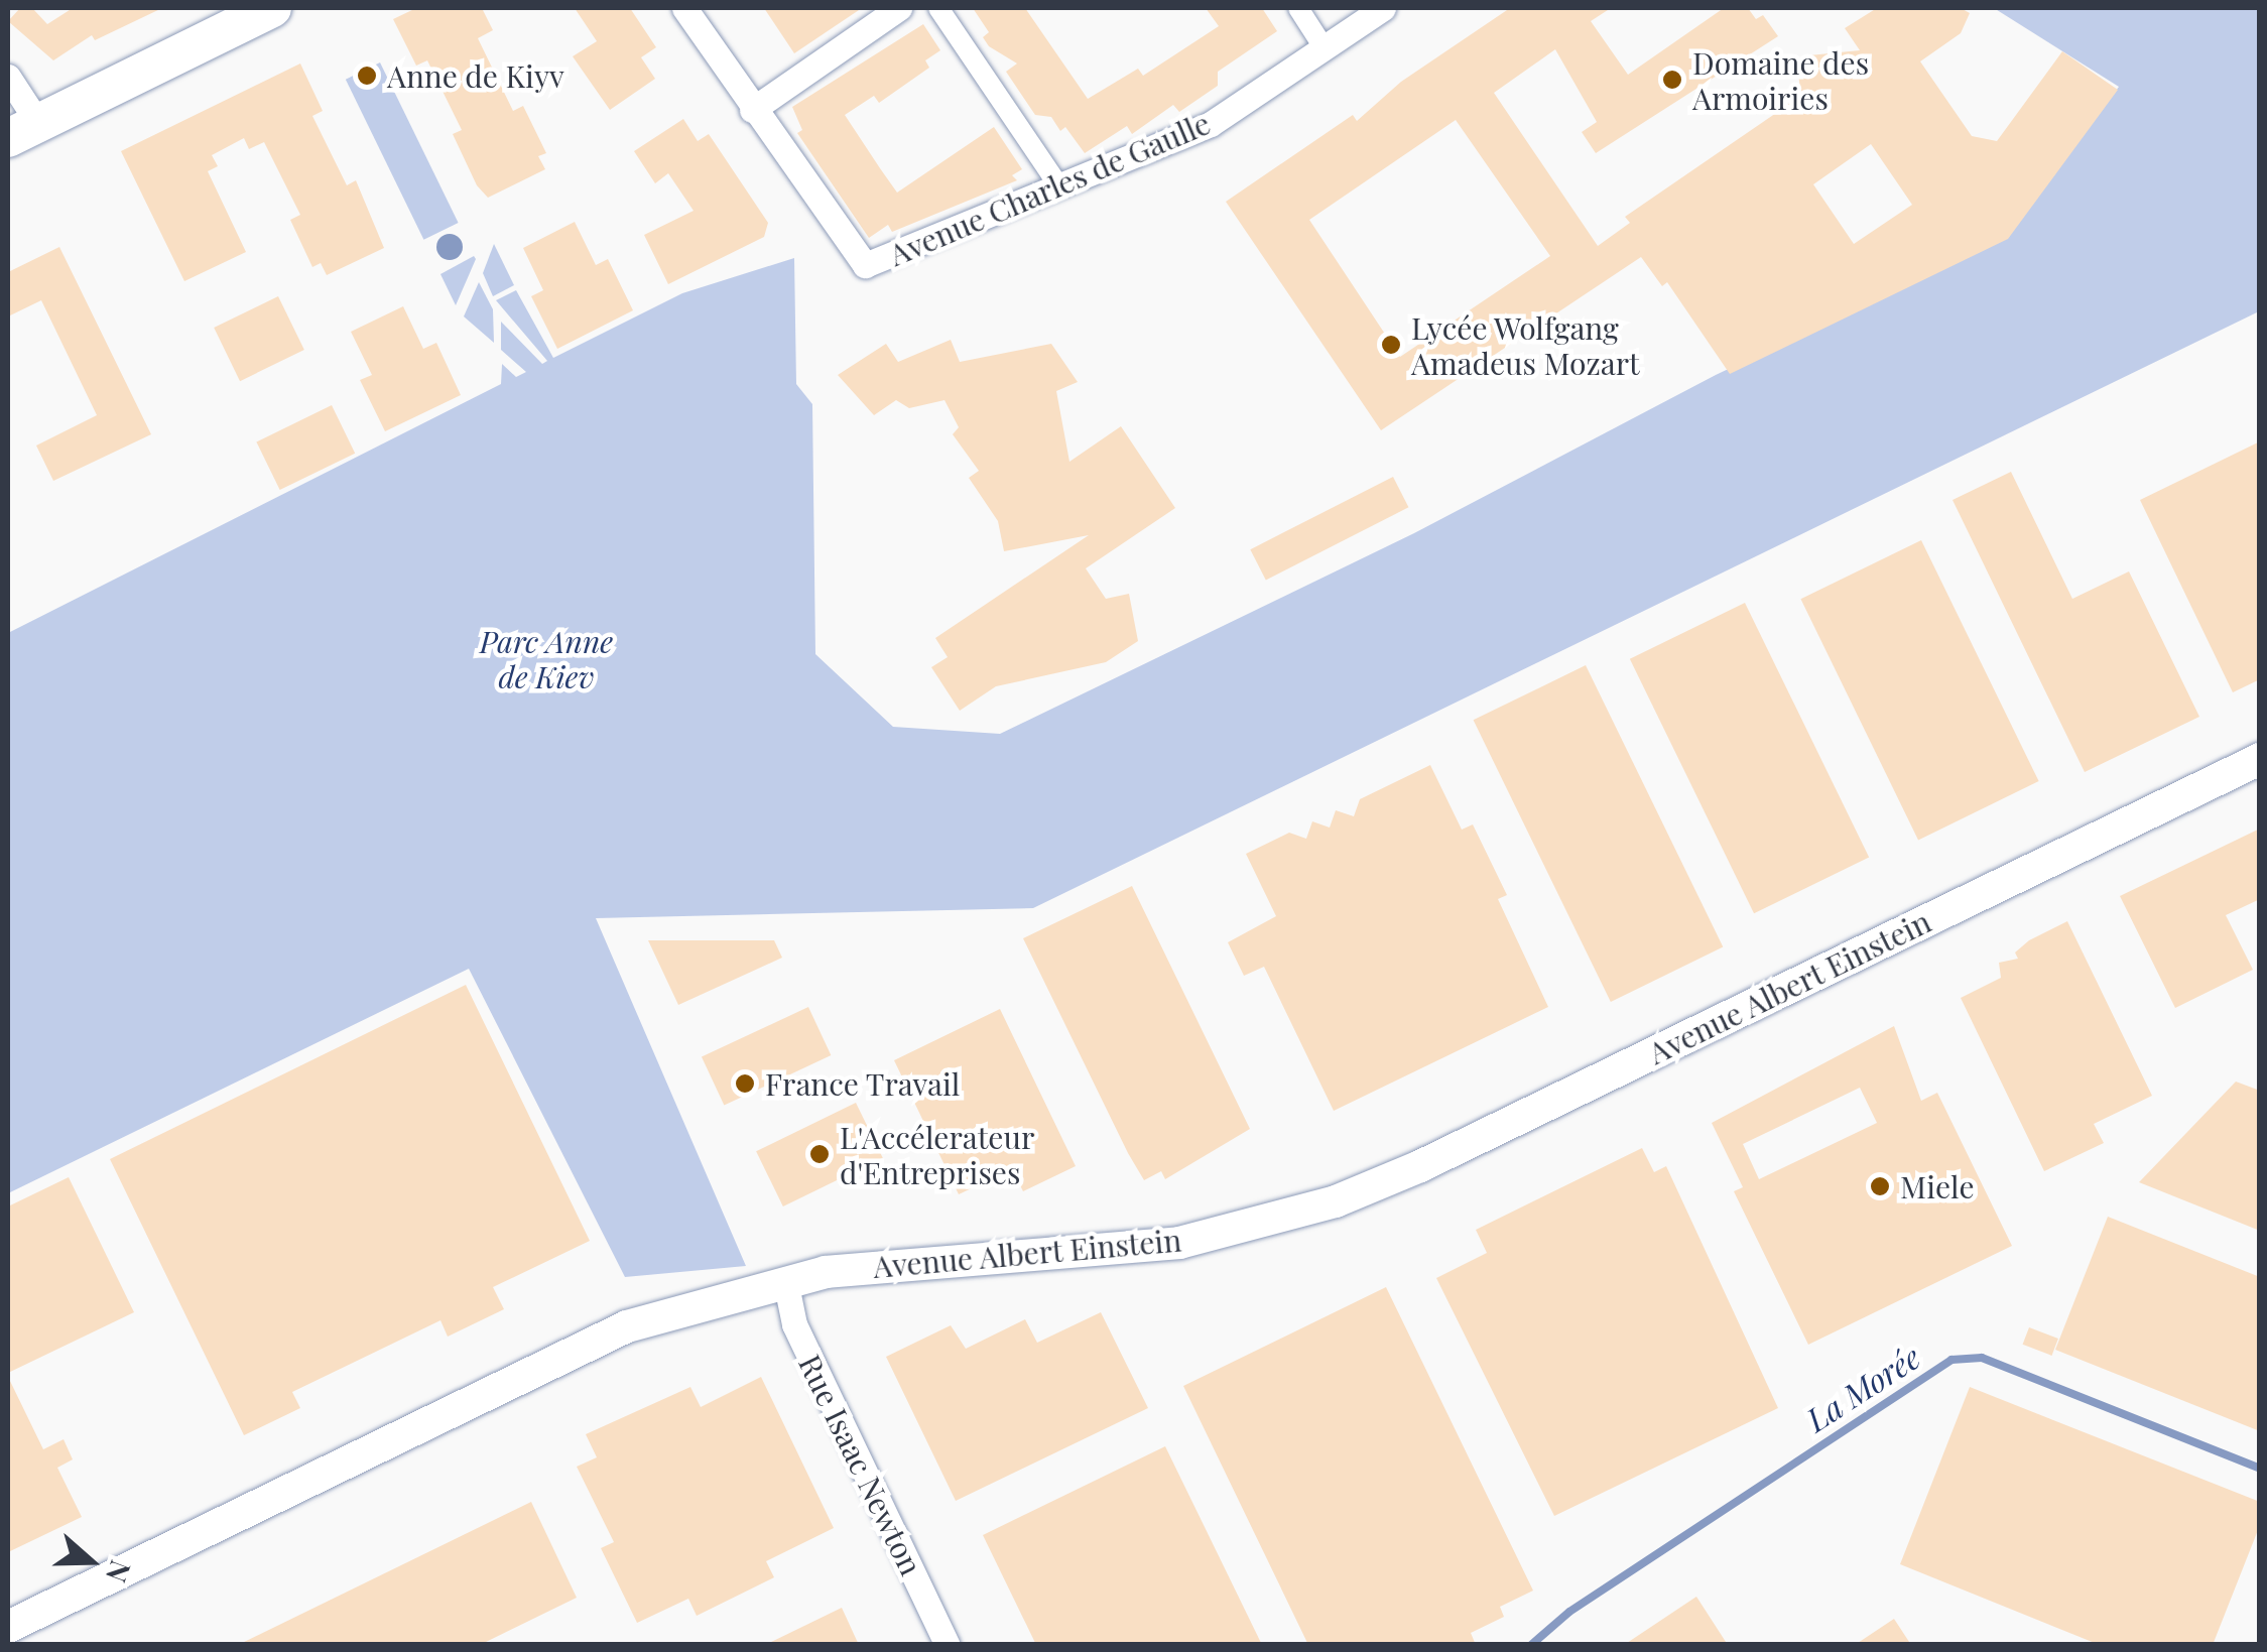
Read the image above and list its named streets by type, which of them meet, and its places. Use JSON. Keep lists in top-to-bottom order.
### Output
{
  "streets": {
    "street": ["Avenue Charles de Gaulle", "Avenue Albert Einstein", "Rue Isaac Newton"]
  },
  "crossings": [
    ["Avenue Albert Einstein", "Rue Isaac Newton"]
  ],
  "water": ["La Morée"],
  "parks": ["Parc Anne de Kiev"],
  "places": [
    "Anne de Kiyv",
    "Domaine des Armoiries",
    "Lycée Wolfgang Amadeus Mozart",
    "France Travail",
    "L'Accélerateur d'Entreprises",
    "Miele"
  ],
  "north": "right"
}
